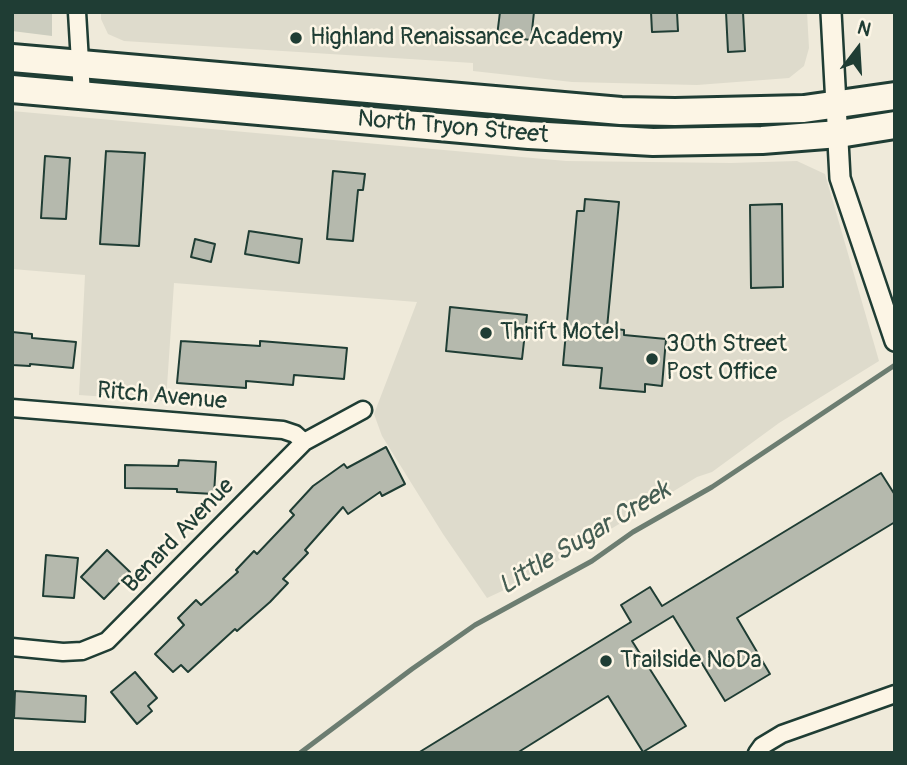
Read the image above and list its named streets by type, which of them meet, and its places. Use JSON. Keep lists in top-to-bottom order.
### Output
{
  "streets": {
    "main road": ["North Tryon Street"],
    "street": ["Ritch Avenue", "Benard Avenue"]
  },
  "crossings": [
    ["Ritch Avenue", "Benard Avenue"]
  ],
  "water": ["Little Sugar Creek"],
  "places": [
    "Highland Renaissance Academy",
    "Thrift Motel",
    "30th Street Post Office",
    "Trailside NoDa"
  ],
  "north": "top"
}
